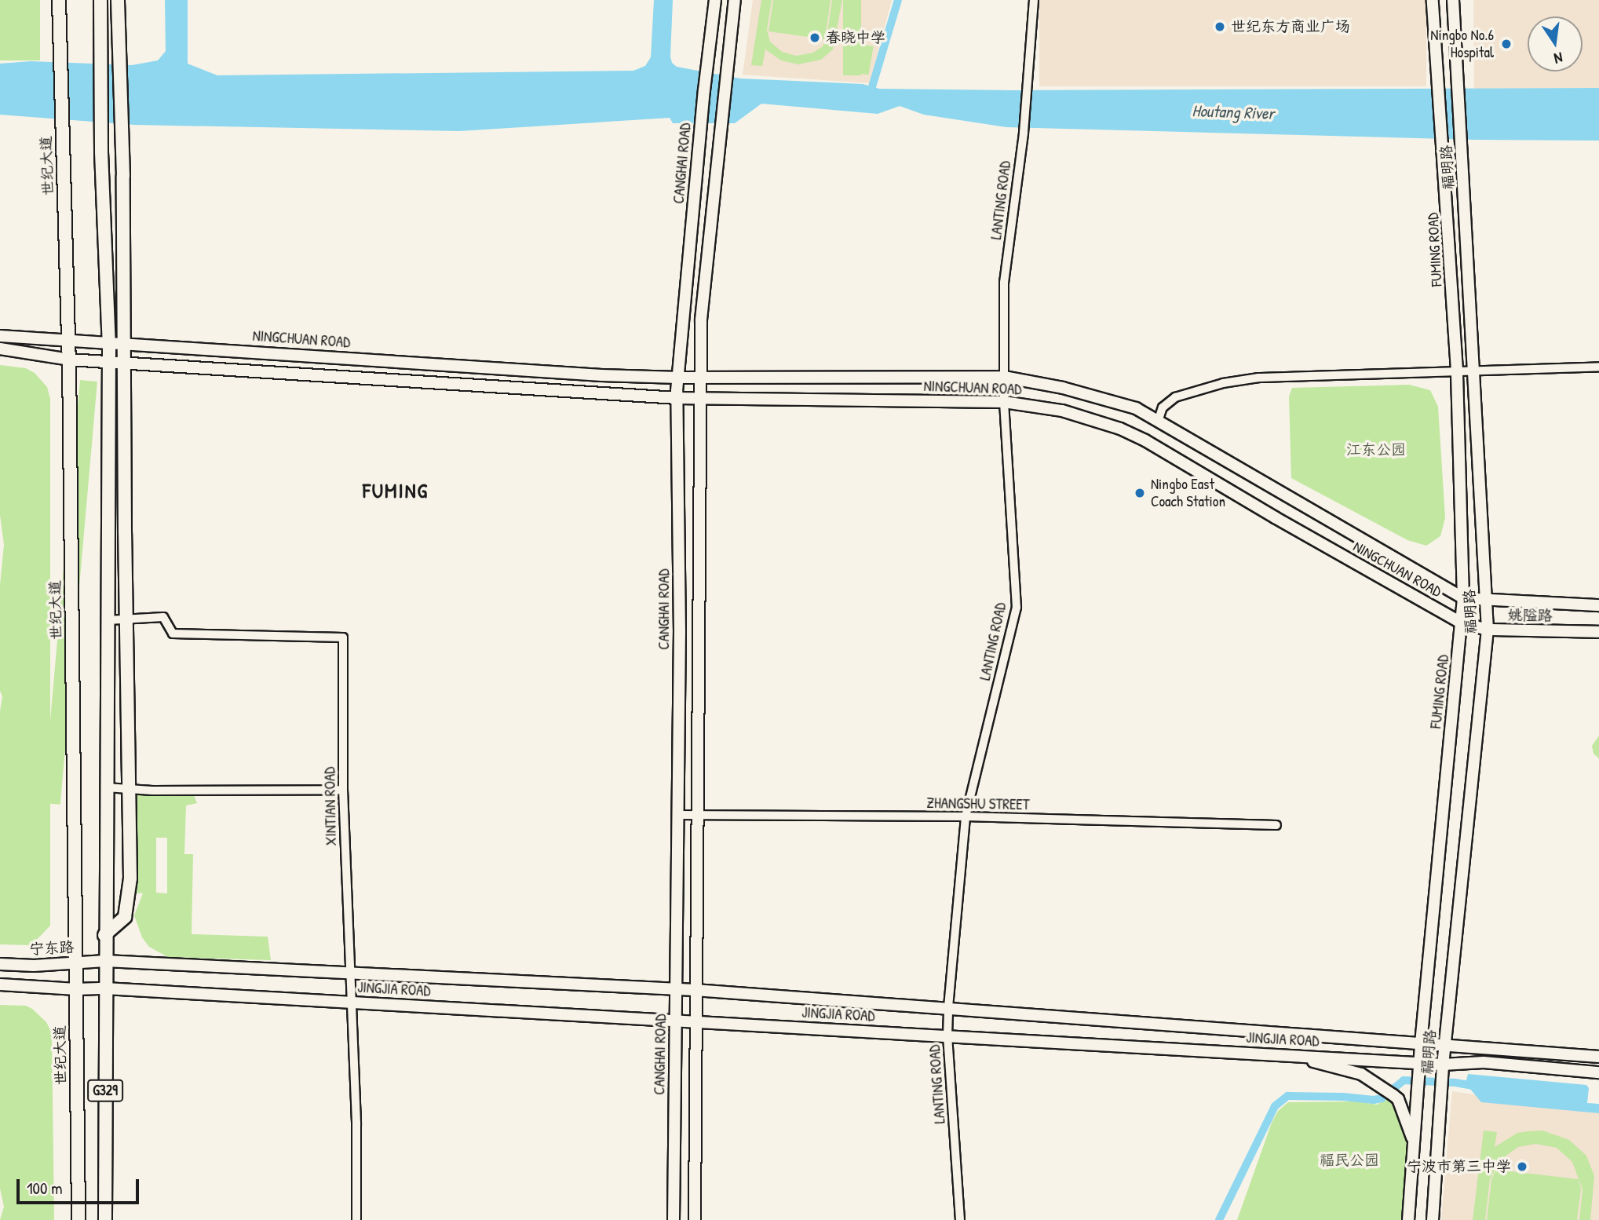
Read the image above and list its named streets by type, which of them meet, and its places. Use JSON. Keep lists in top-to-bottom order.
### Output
{
  "streets": {
    "highway": ["世纪大道", "G329"],
    "main road": [
      "CANGHAI ROAD",
      "福明路",
      "FUMING ROAD",
      "NINGCHUAN ROAD",
      "姚隘路",
      "宁东路",
      "JINGJIA ROAD"
    ],
    "street": ["LANTING ROAD", "ZHANGSHU STREET", "XINTIAN ROAD"]
  },
  "crossings": [
    ["CANGHAI ROAD", "NINGCHUAN ROAD"],
    ["CANGHAI ROAD", "ZHANGSHU STREET"],
    ["CANGHAI ROAD", "JINGJIA ROAD"],
    ["世纪大道", "NINGCHUAN ROAD"],
    ["世纪大道", "宁东路"],
    ["世纪大道", "JINGJIA ROAD"],
    ["福明路", "FUMING ROAD"],
    ["福明路", "姚隘路"],
    ["福明路", "JINGJIA ROAD"],
    ["LANTING ROAD", "NINGCHUAN ROAD"],
    ["LANTING ROAD", "ZHANGSHU STREET"],
    ["LANTING ROAD", "JINGJIA ROAD"],
    ["FUMING ROAD", "NINGCHUAN ROAD"],
    ["FUMING ROAD", "姚隘路"],
    ["FUMING ROAD", "JINGJIA ROAD"],
    ["NINGCHUAN ROAD", "姚隘路"],
    ["XINTIAN ROAD", "JINGJIA ROAD"],
    ["宁东路", "JINGJIA ROAD"],
    ["宁东路", "G329"],
    ["JINGJIA ROAD", "G329"]
  ],
  "districts": ["FUMING"],
  "water": ["Houtang River"],
  "parks": ["江东公园", "福民公园"],
  "places": [
    "世纪东方商业广场",
    "春晓中学",
    "Ningbo No.6 Hospital",
    "Ningbo East Coach Station",
    "宁波市第三中学"
  ],
  "scale_bar": "100 m",
  "north": "bottom"
}
